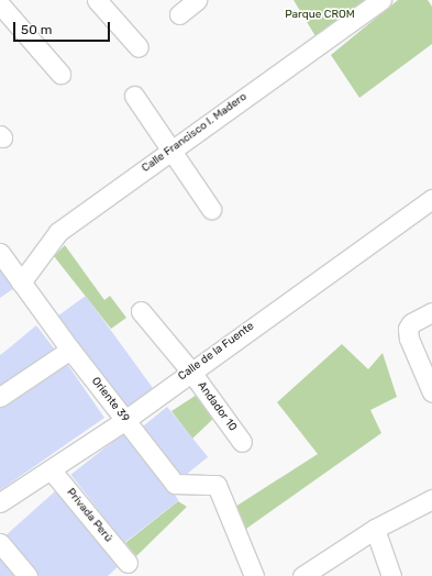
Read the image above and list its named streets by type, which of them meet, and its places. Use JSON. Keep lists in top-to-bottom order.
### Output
{
  "streets": {
    "street": [
      "Calle Francisco I. Madero",
      "Calle de la Fuente",
      "Oriente 39",
      "Andador 10",
      "Privada Perú"
    ]
  },
  "crossings": [
    ["Calle Francisco I. Madero", "Oriente 39"],
    ["Calle de la Fuente", "Oriente 39"],
    ["Calle de la Fuente", "Andador 10"],
    ["Calle de la Fuente", "Privada Perú"]
  ],
  "parks": ["Parque CROM"],
  "scale_bar": "50 m"
}
